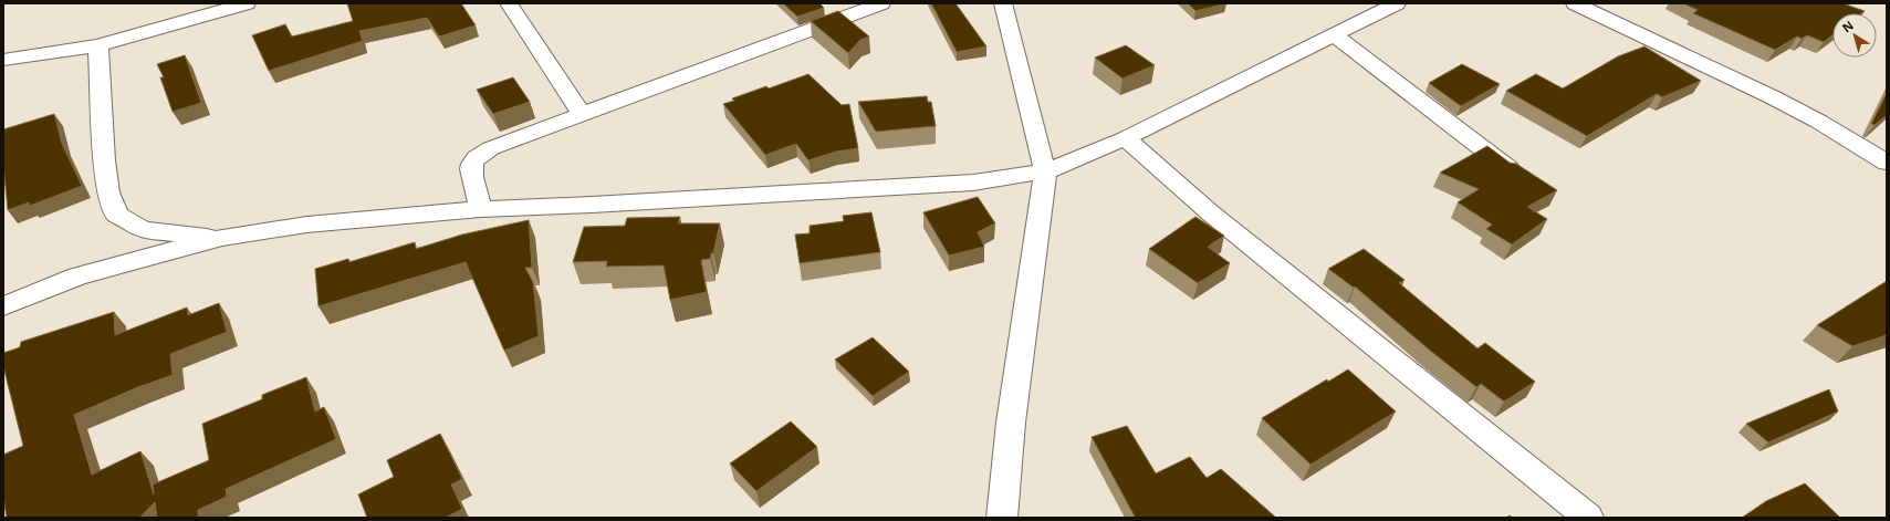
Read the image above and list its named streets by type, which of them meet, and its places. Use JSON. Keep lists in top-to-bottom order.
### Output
{
  "north": "top left"
}
